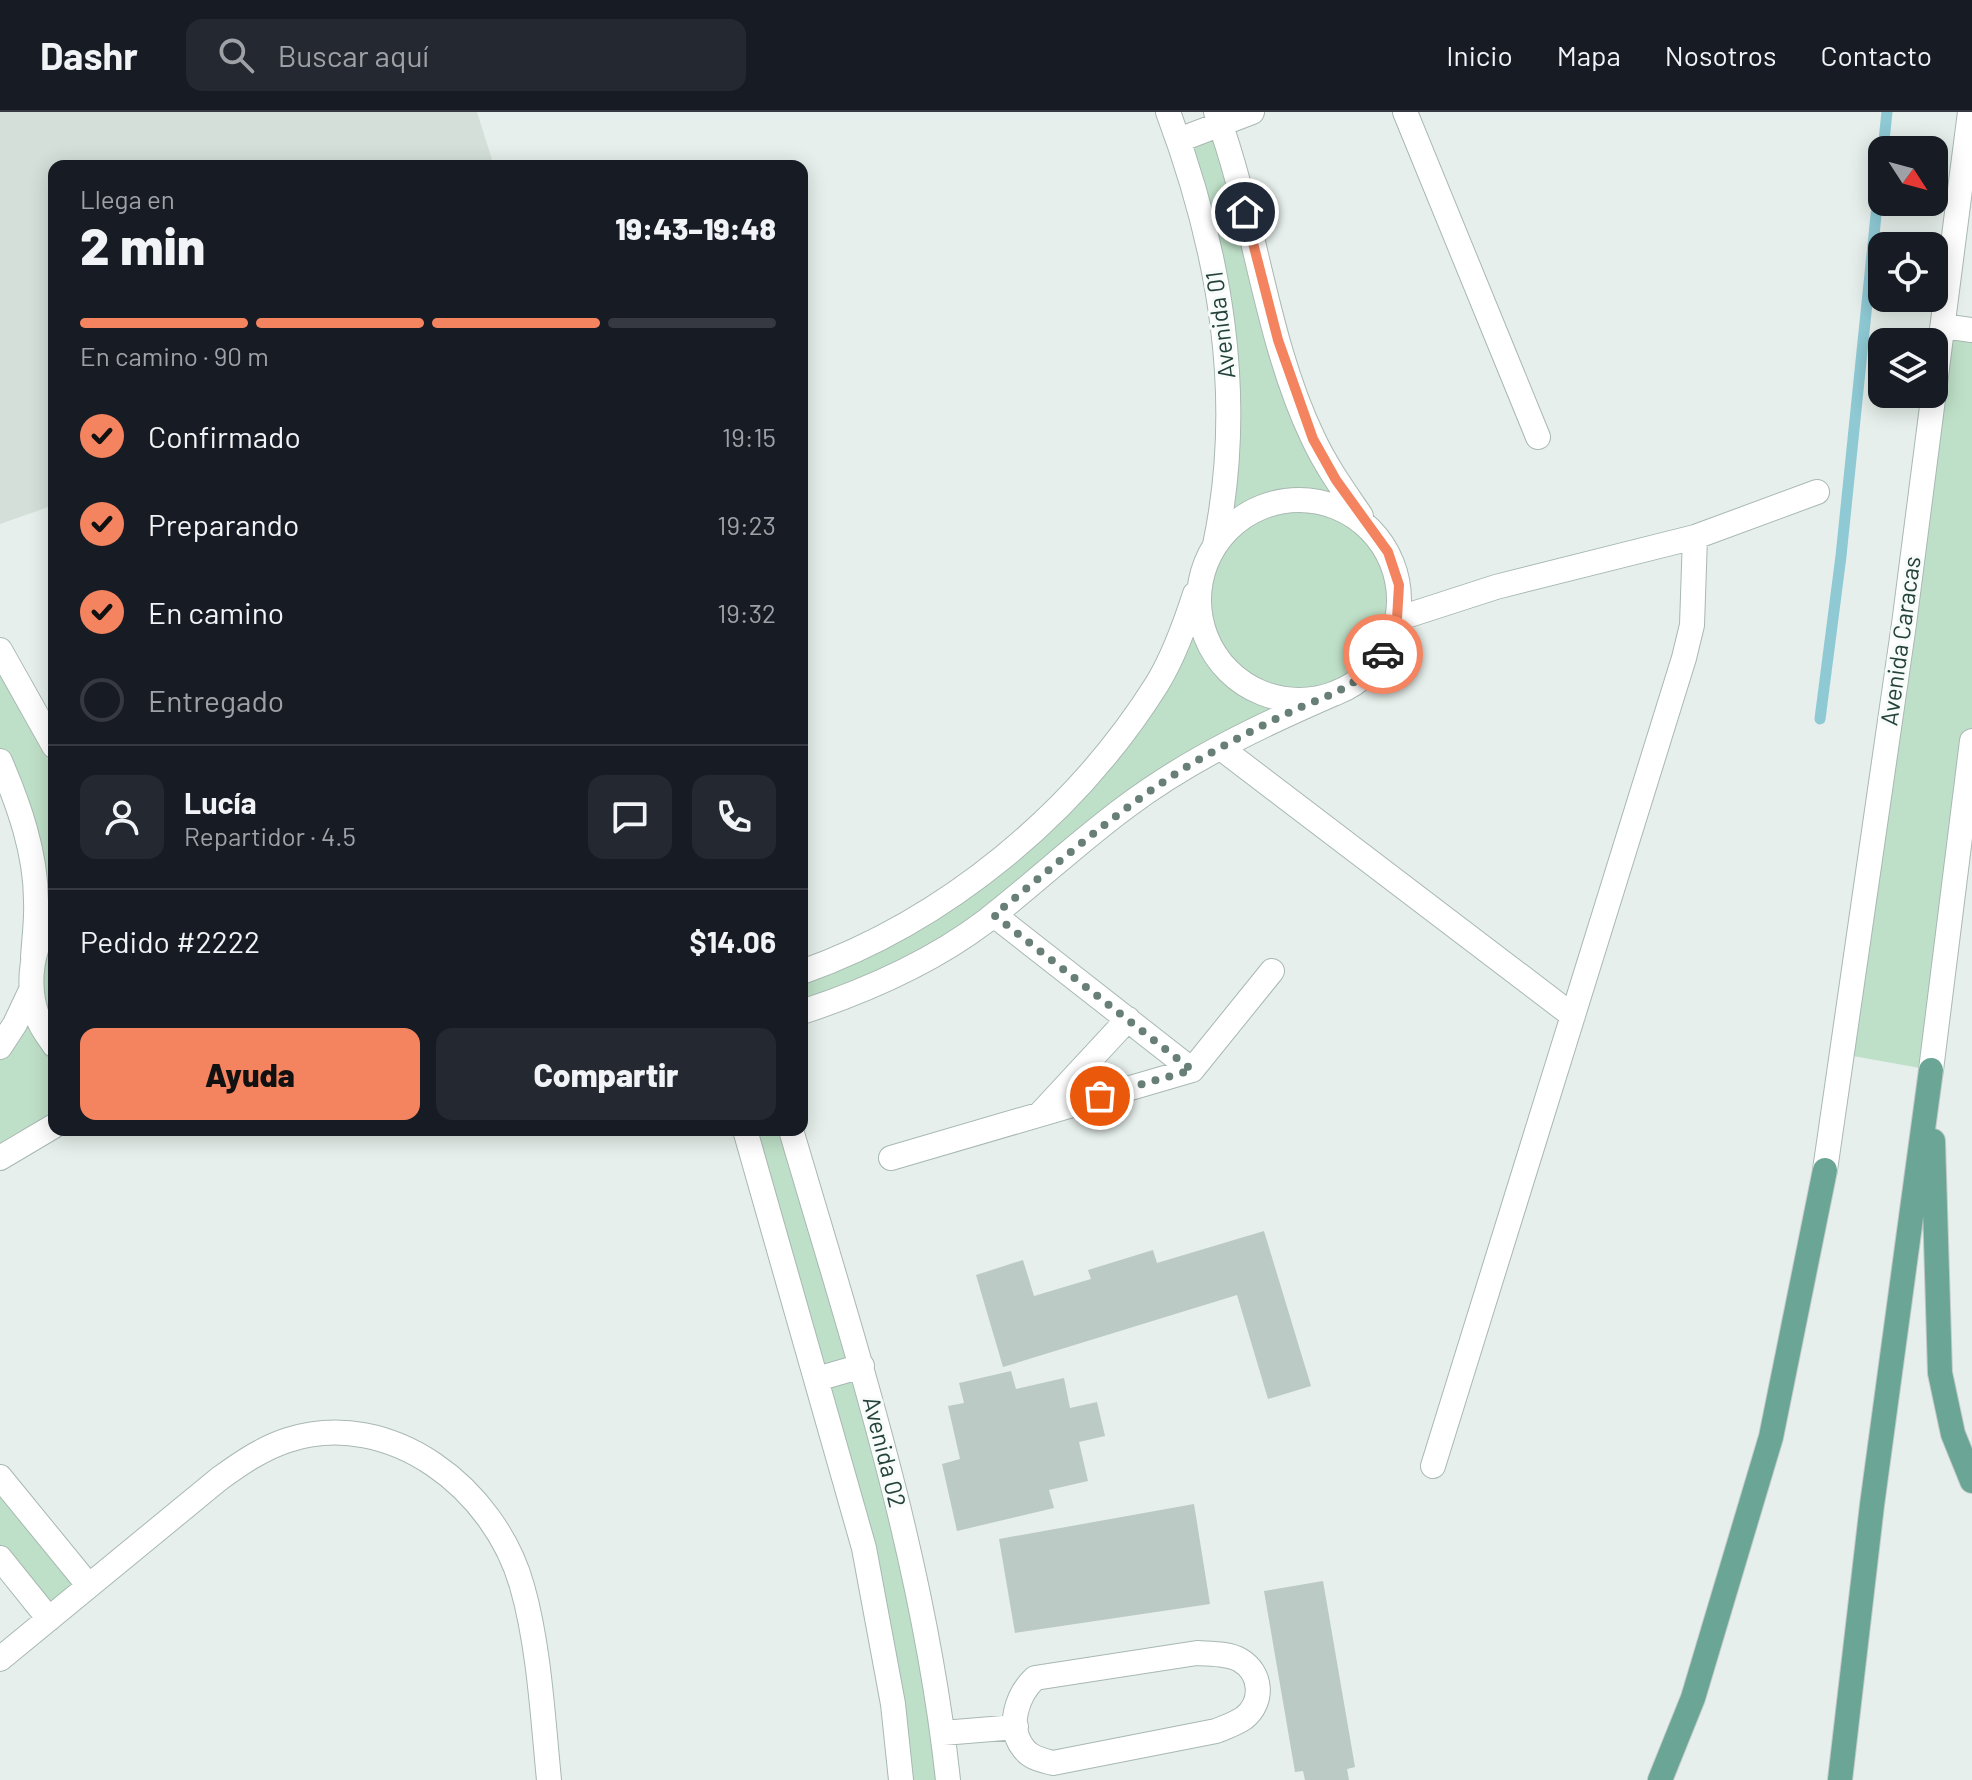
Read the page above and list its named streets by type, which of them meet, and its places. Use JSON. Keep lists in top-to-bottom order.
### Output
{
  "streets": {
    "street": ["Avenida 01", "Avenida Caracas", "Avenida 02"]
  },
  "north": "bottom right",
  "page": {
    "header": "Dashr",
    "search": "Buscar aquí",
    "nav": [
      "Inicio",
      "Mapa",
      "Nosotros",
      "Contacto"
    ],
    "heading": ["2 min", "Llega en", "19:43–19:48"],
    "panel": [
      "Lucía",
      "Repartidor · 4.5",
      "Pedido #2222",
      "$14.06"
    ],
    "bar": "En camino · 90 m",
    "list": [
      ["Confirmado", "19:15"],
      ["Preparando", "19:23"],
      ["En camino", "19:32"],
      "Entregado"
    ],
    "buttons": ["Ayuda", "Compartir"]
  }
}
